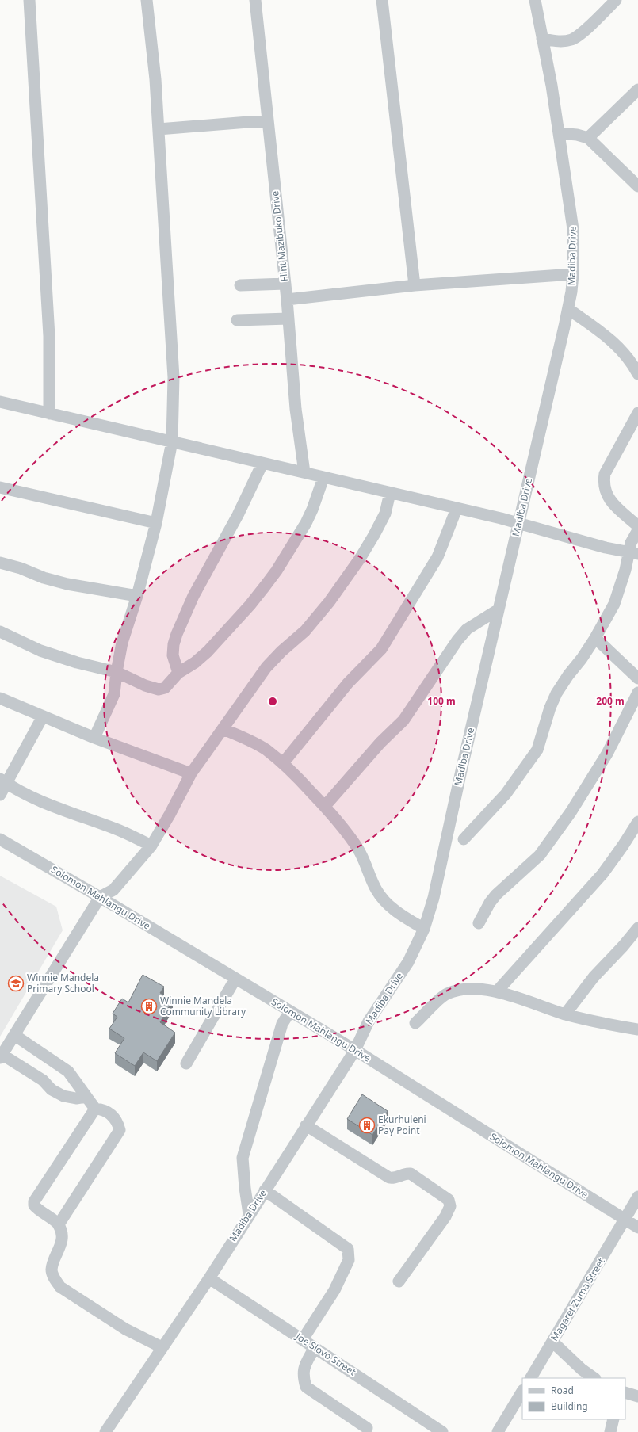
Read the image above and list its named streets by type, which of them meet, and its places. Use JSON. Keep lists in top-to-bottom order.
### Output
{
  "streets": {
    "street": [
      "Flint Mazibuko Drive",
      "Madiba Drive",
      "Solomon Mahlangu Drive",
      "Magaret Zuma Street",
      "Joe Slovo Street"
    ]
  },
  "crossings": [
    ["Madiba Drive", "Solomon Mahlangu Drive"],
    ["Madiba Drive", "Joe Slovo Street"],
    ["Solomon Mahlangu Drive", "Magaret Zuma Street"]
  ],
  "places": {
    "school or university": ["Winnie Mandela Primary School"],
    "building": ["Winnie Mandela Community Library", "Ekurhuleni Pay Point"]
  },
  "legend": ["Road", "Building"],
  "rings": ["100 m", "200 m"]
}
